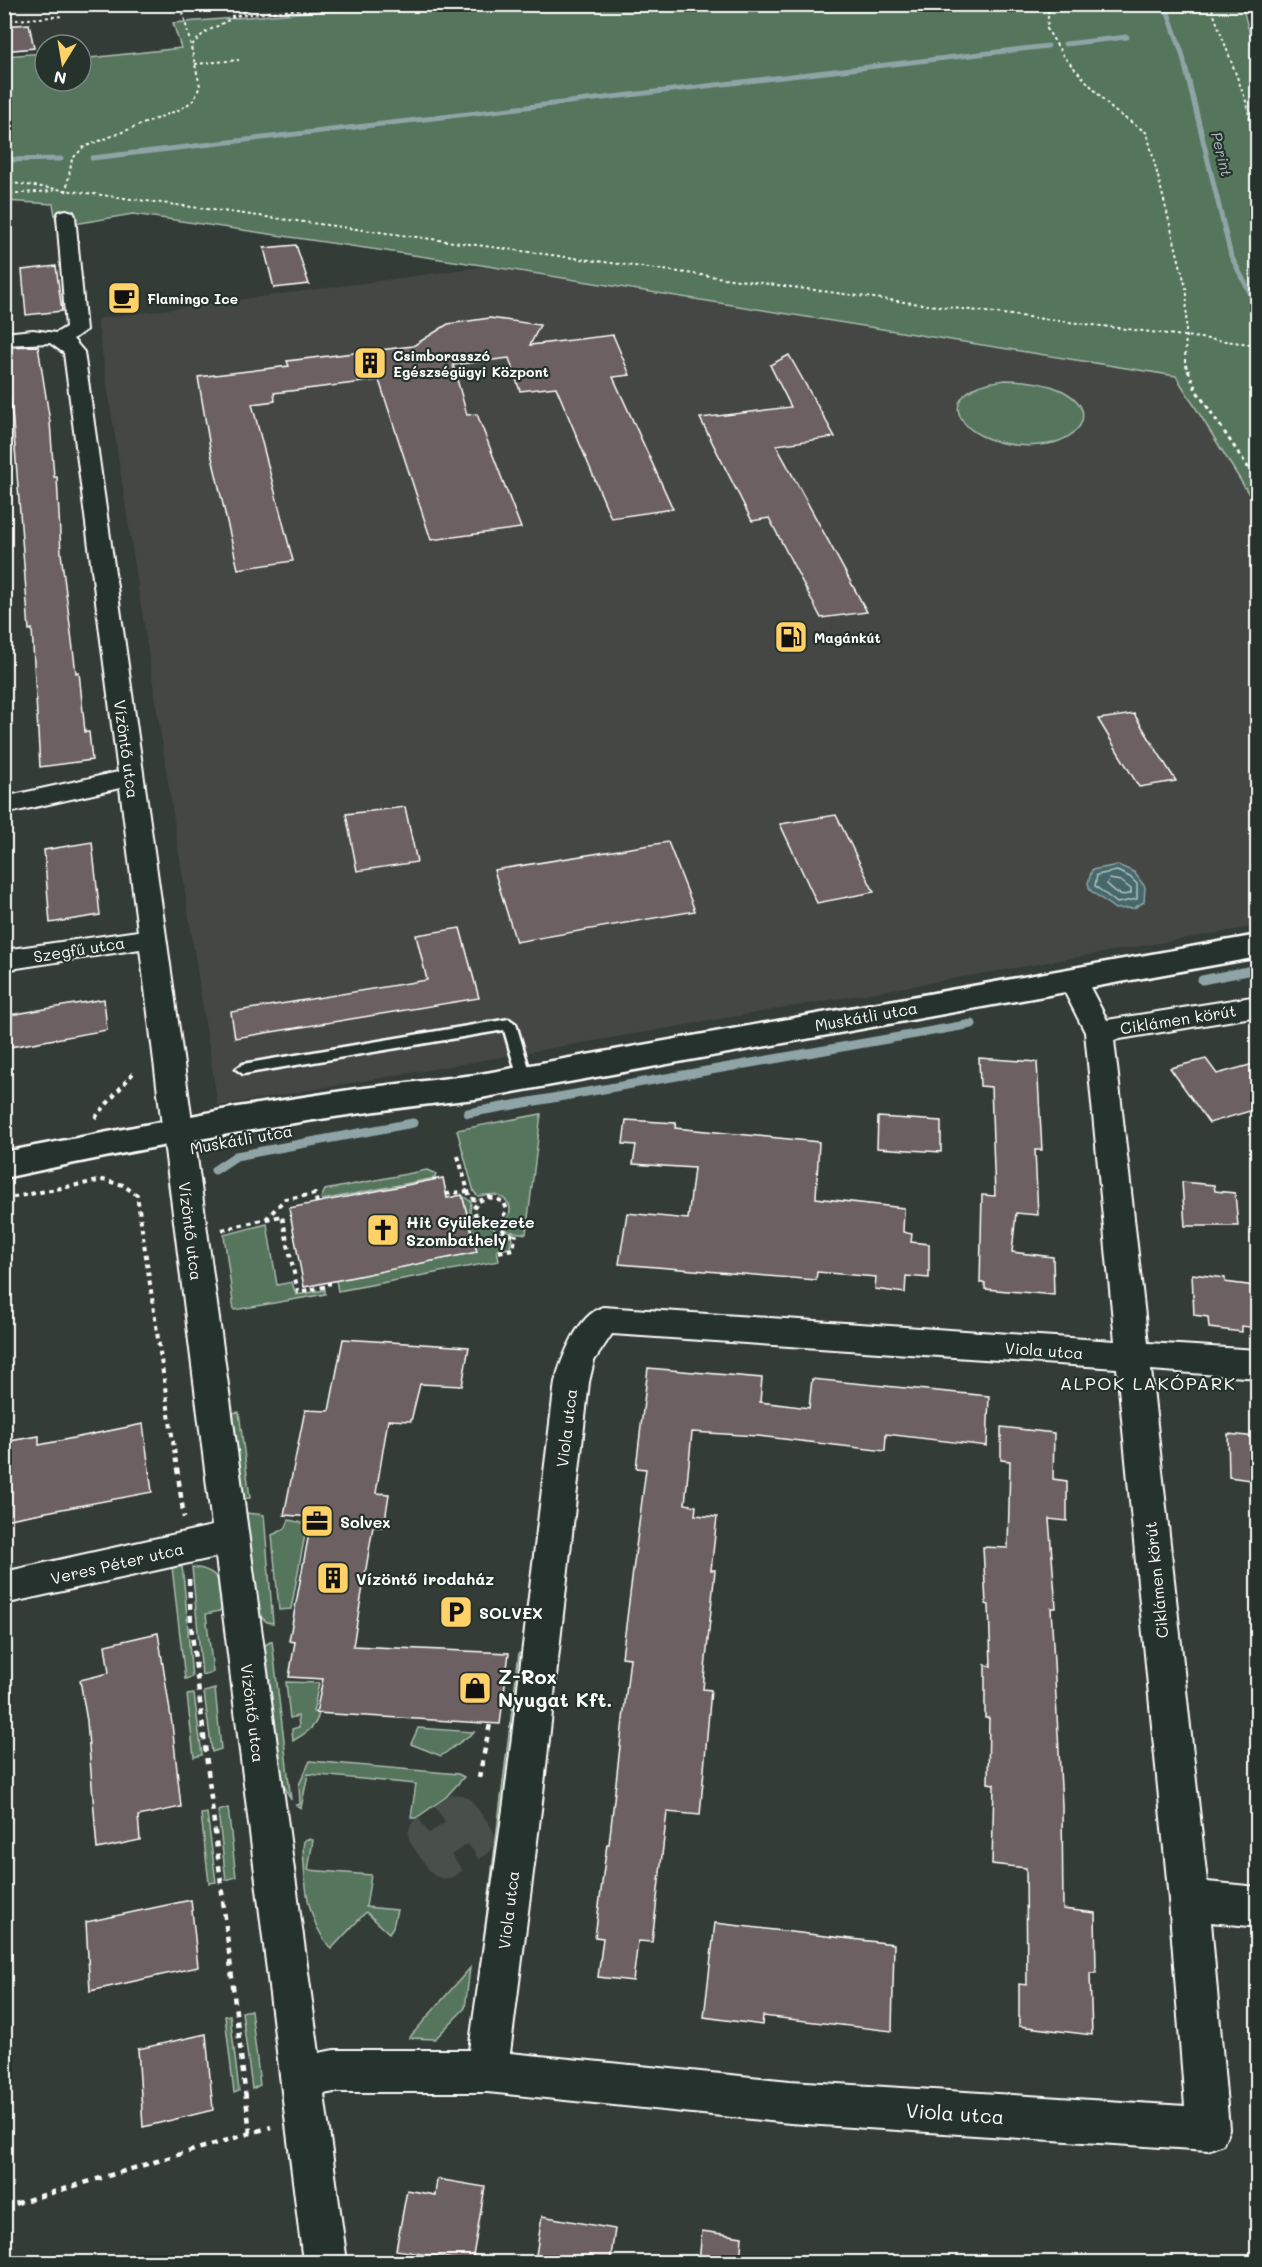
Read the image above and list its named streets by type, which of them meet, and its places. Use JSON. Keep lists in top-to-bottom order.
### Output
{
  "streets": {
    "main road": ["Muskátli utca"],
    "street": [
      "Vízöntő utca",
      "Szegfű utca",
      "Ciklámen körút",
      "Viola utca",
      "Veres Péter utca"
    ]
  },
  "crossings": [
    ["Vízöntő utca", "Szegfű utca"],
    ["Vízöntő utca", "Muskátli utca"],
    ["Vízöntő utca", "Viola utca"],
    ["Vízöntő utca", "Veres Péter utca"],
    ["Muskátli utca", "Ciklámen körút"],
    ["Ciklámen körút", "Viola utca"]
  ],
  "districts": ["ALPOK LAKÓPARK"],
  "water": ["Perint"],
  "places": {
    "cafe": ["Flamingo Ice"],
    "building": ["Csimborasszó Egészségügyi Központ", "Vízöntő irodaház"],
    "fuel station": ["Magánkút"],
    "church": ["Hit Gyülekezete Szombathely"],
    "office": ["Solvex"],
    "parking": ["SOLVEX"],
    "shop": ["Z-Rox Nyugat Kft."]
  },
  "north": "bottom"
}
